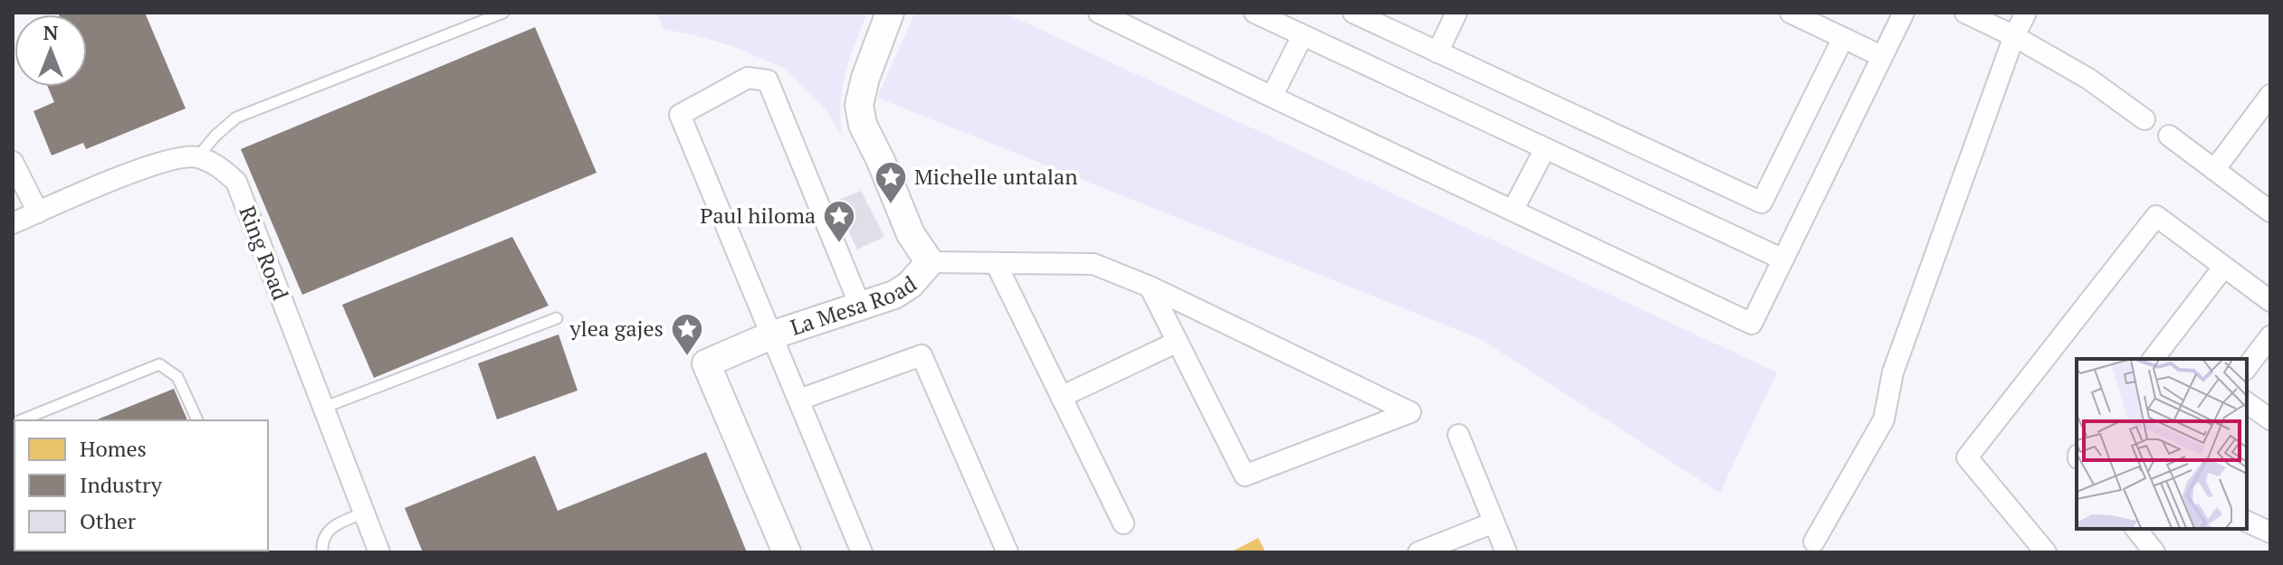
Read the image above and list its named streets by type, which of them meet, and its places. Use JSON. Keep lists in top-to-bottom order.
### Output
{
  "streets": {
    "street": ["Ring Road", "La Mesa Road"]
  },
  "places": {
    "place": ["Michelle untalan", "Paul hiloma", "ylea gajes"]
  },
  "legend": ["Homes", "Industry", "Other"],
  "north": "top"
}
